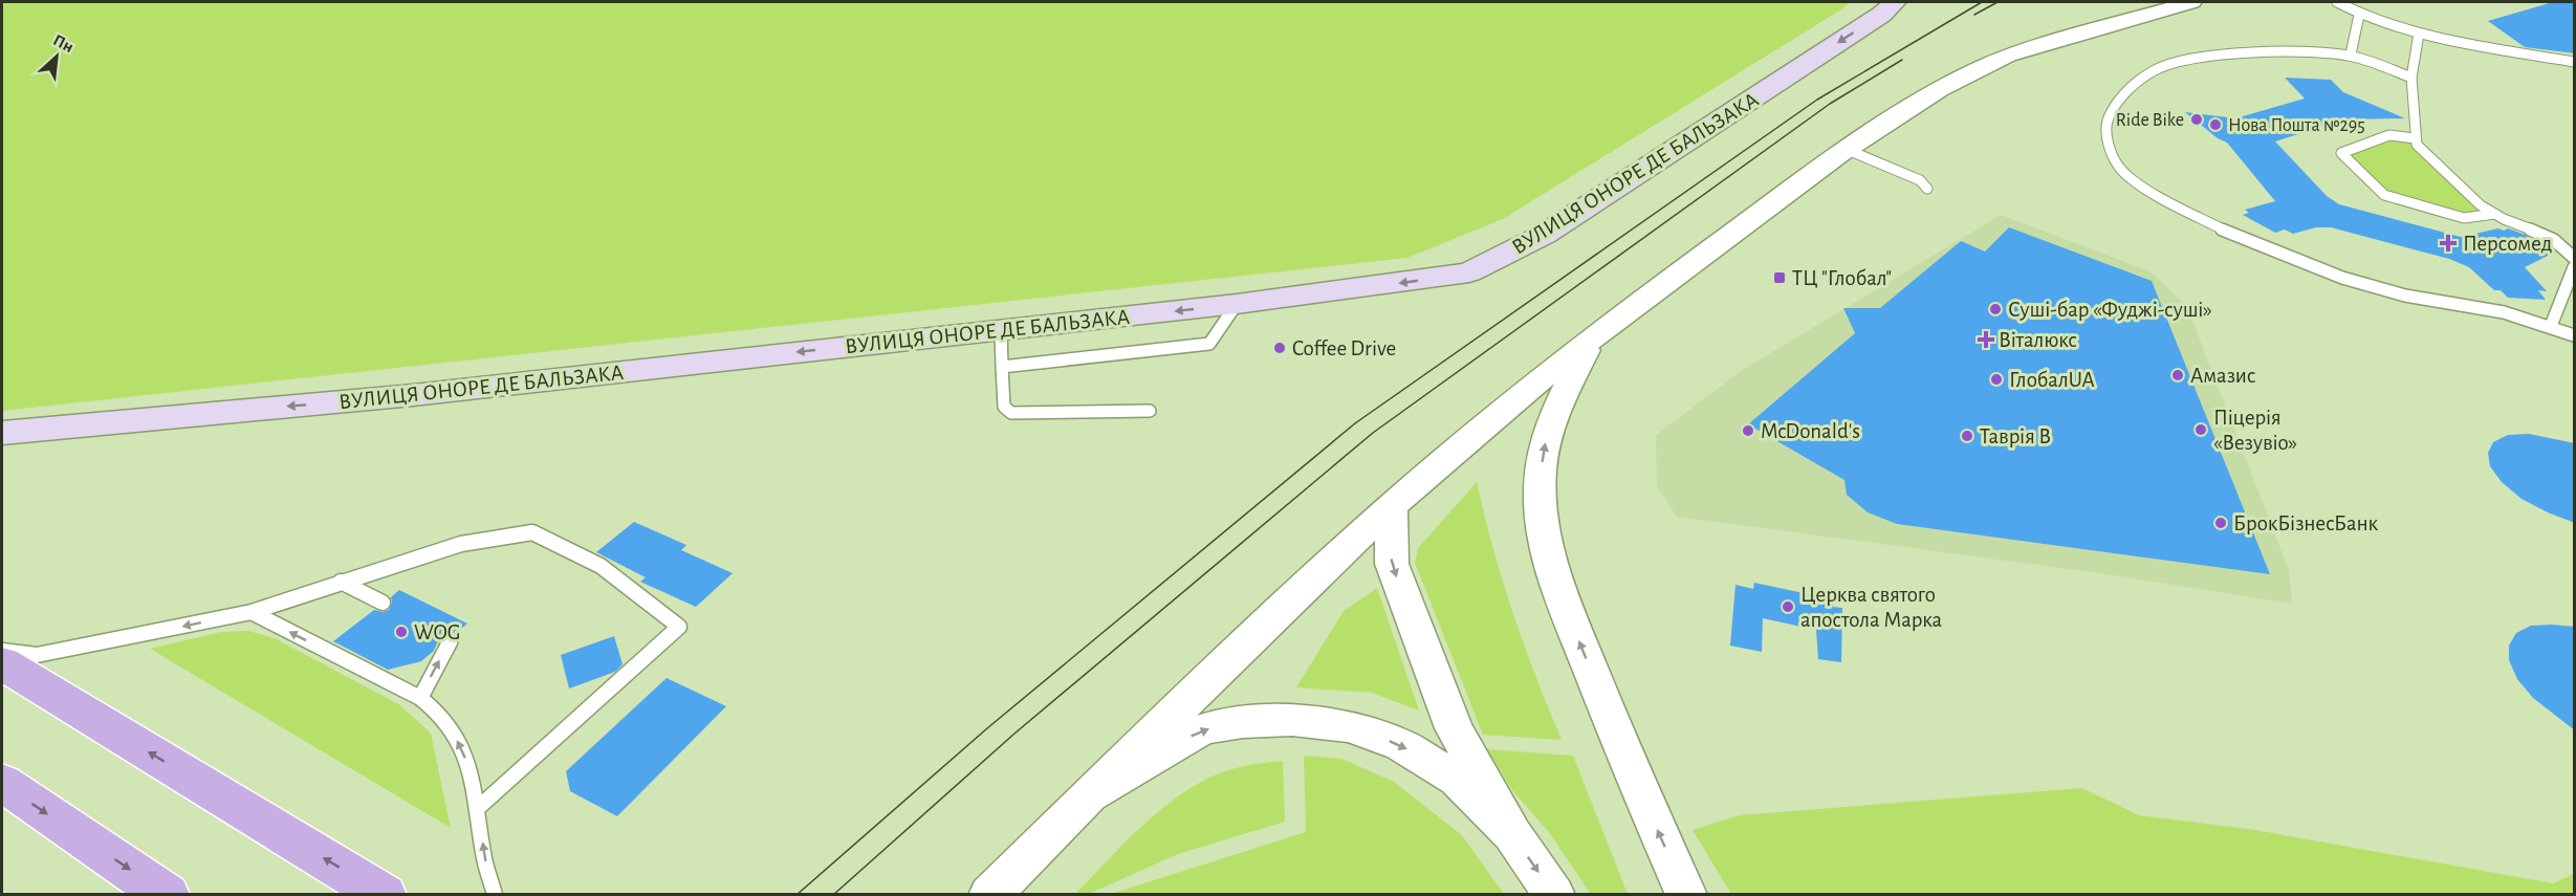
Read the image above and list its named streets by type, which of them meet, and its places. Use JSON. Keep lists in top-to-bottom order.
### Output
{
  "streets": {
    "main road": ["ВУЛИЦЯ ОНОРЕ ДЕ БАЛЬЗАКА"]
  },
  "one_way": ["ВУЛИЦЯ ОНОРЕ ДЕ БАЛЬЗАКА"],
  "places": {
    "other": [
      "Ride Bike",
      "Нова Пошта №295",
      "Суші-бар «Фуджі-суші»",
      "Coffee Drive",
      "Амазис",
      "ГлобалUA",
      "Піцерія «Везувіо»",
      "McDonald's",
      "Таврія В",
      "БрокБізнесБанк",
      "Церква святого апостола Марка",
      "WOG"
    ],
    "health": ["Персомед", "Віталюкс"],
    "transit": ["ТЦ \"Глобал\""]
  },
  "north": "top right"
}
